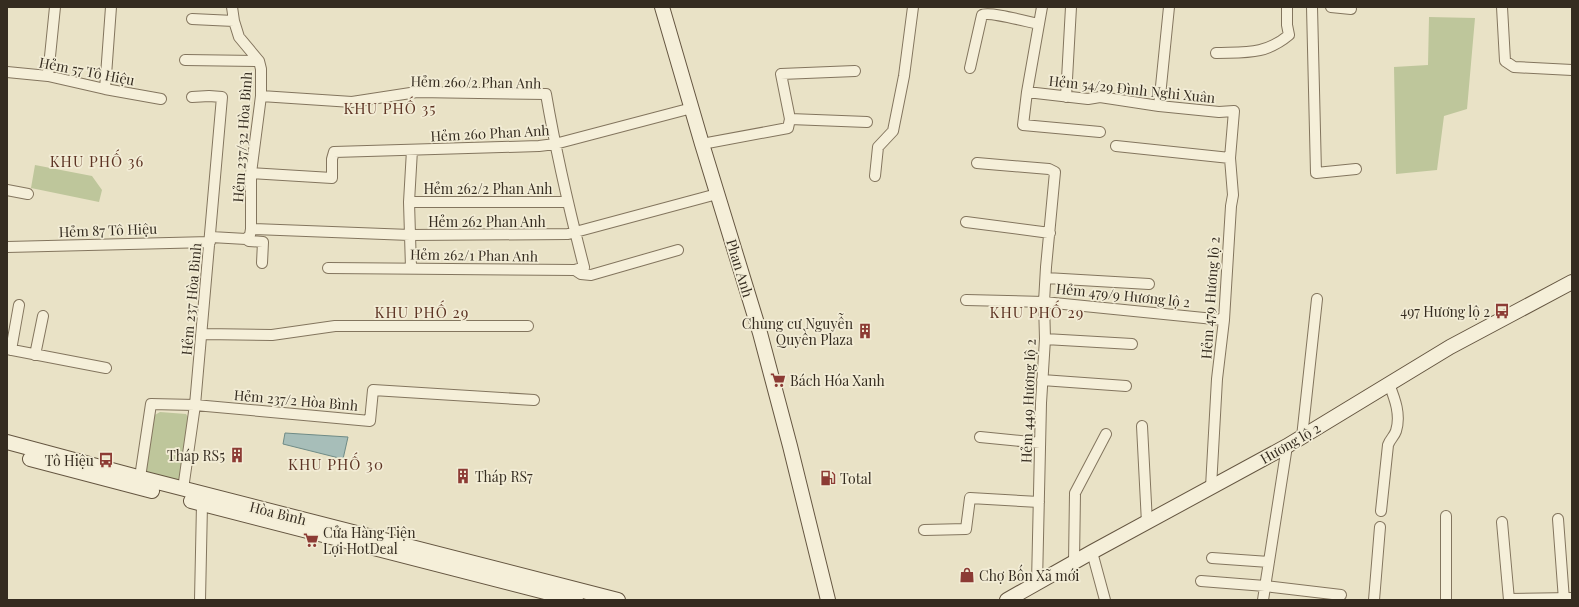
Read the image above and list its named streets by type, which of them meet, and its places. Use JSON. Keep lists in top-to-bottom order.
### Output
{
  "streets": {
    "main road": ["Phan Anh", "Hương lộ 2", "Hòa Bình"],
    "street": [
      "Hẻm 57 Tô Hiệu",
      "Hẻm 260/2 Phan Anh",
      "Hẻm 54/29 Đình Nghi Xuân",
      "Hẻm 260 Phan Anh",
      "Hẻm 237/32 Hòa Bình",
      "Hẻm 262/2 Phan Anh",
      "Hẻm 262 Phan Anh",
      "Hẻm 87 Tô Hiệu",
      "Hẻm 262/1 Phan Anh",
      "Hẻm 479/9 Hương lộ 2",
      "Hẻm 479 Hương lộ 2",
      "Hẻm 237 Hòa Bình",
      "Hẻm 237/2 Hòa Bình",
      "Hẻm 449 Hương lộ 2"
    ]
  },
  "crossings": [
    ["Hẻm 260/2 Phan Anh", "Hẻm 260 Phan Anh"],
    ["Hẻm 260/2 Phan Anh", "Hẻm 237/32 Hòa Bình"],
    ["Hẻm 54/29 Đình Nghi Xuân", "Hẻm 479 Hương lộ 2"],
    ["Hẻm 260 Phan Anh", "Hẻm 237/32 Hòa Bình"],
    ["Hẻm 260 Phan Anh", "Phan Anh"],
    ["Hẻm 237/32 Hòa Bình", "Hẻm 262 Phan Anh"],
    ["Hẻm 262 Phan Anh", "Phan Anh"],
    ["Hẻm 87 Tô Hiệu", "Hẻm 237 Hòa Bình"],
    ["Hẻm 479/9 Hương lộ 2", "Hẻm 479 Hương lộ 2"],
    ["Hẻm 479/9 Hương lộ 2", "Hẻm 449 Hương lộ 2"],
    ["Hẻm 479 Hương lộ 2", "Hương lộ 2"],
    ["Hẻm 237 Hòa Bình", "Hẻm 237/2 Hòa Bình"],
    ["Hẻm 237 Hòa Bình", "Hòa Bình"],
    ["Hẻm 449 Hương lộ 2", "Hương lộ 2"]
  ],
  "districts": [
    "KHU PHỐ 35",
    "KHU PHỐ 36",
    "KHU PHỐ 29",
    "KHU PHỐ 29",
    "KHU PHỐ 30"
  ],
  "places": {
    "bus stop": ["497 Hương lộ 2", "Tô Hiệu"],
    "building": ["Chung cư Nguyễn Quyền Plaza", "Tháp RS5", "Tháp RS7"],
    "supermarket": ["Bách Hóa Xanh", "Cửa Hàng Tiện Lợi HotDeal"],
    "fuel station": ["Total"],
    "shop": ["Chợ Bốn Xã mới"]
  }
}
